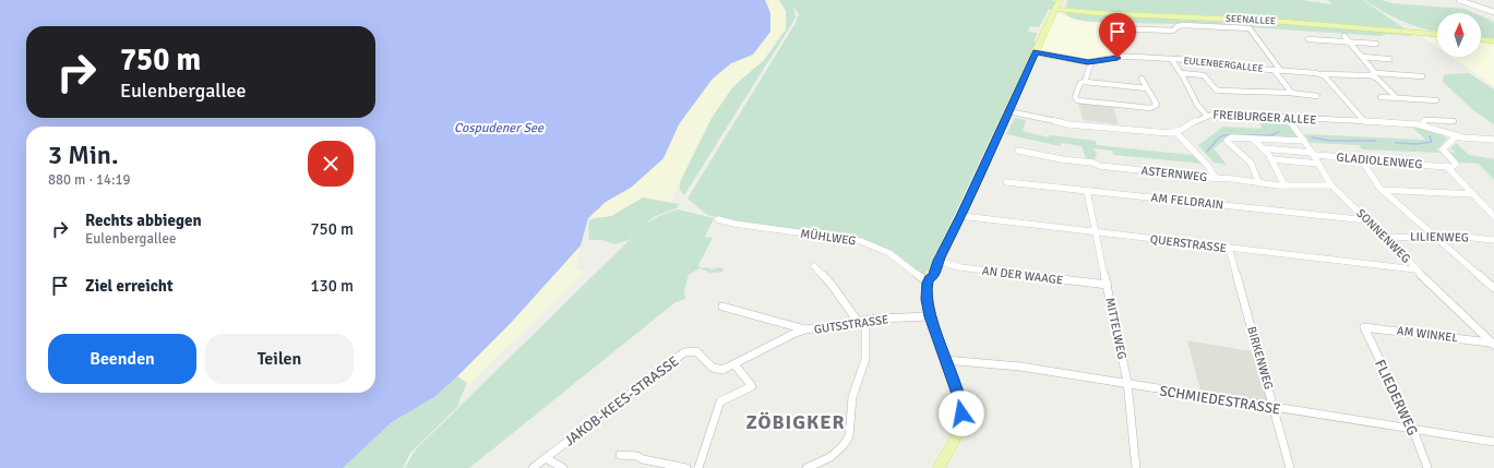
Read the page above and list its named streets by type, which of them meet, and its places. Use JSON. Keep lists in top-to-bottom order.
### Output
{
  "streets": {
    "main road": ["SEENALLEE"],
    "street": [
      "EULENBERGALLEE",
      "FREIBURGER ALLEE",
      "GLADIOLENWEG",
      "ASTERNWEG",
      "AM FELDRAIN",
      "SONNENWEG",
      "MÜHLWEG",
      "LILIENWEG",
      "QUERSTRASSE",
      "AN DER WAAGE",
      "GUTSSTRASSE",
      "MITTELWEG",
      "AM WINKEL",
      "BIRKENWEG",
      "FLIEDERWEG",
      "SCHMIEDESTRASSE",
      "JAKOB-KEES-STRASSE"
    ]
  },
  "crossings": [
    ["FREIBURGER ALLEE", "SONNENWEG"],
    ["GLADIOLENWEG", "SONNENWEG"],
    ["ASTERNWEG", "SONNENWEG"],
    ["AM FELDRAIN", "SONNENWEG"],
    ["AM FELDRAIN", "MITTELWEG"],
    ["SONNENWEG", "LILIENWEG"],
    ["SONNENWEG", "QUERSTRASSE"],
    ["SONNENWEG", "AM WINKEL"],
    ["QUERSTRASSE", "MITTELWEG"],
    ["QUERSTRASSE", "BIRKENWEG"],
    ["AN DER WAAGE", "MITTELWEG"],
    ["GUTSSTRASSE", "JAKOB-KEES-STRASSE"],
    ["MITTELWEG", "SCHMIEDESTRASSE"],
    ["AM WINKEL", "FLIEDERWEG"],
    ["BIRKENWEG", "SCHMIEDESTRASSE"],
    ["FLIEDERWEG", "SCHMIEDESTRASSE"]
  ],
  "districts": ["ZÖBIGKER"],
  "water": ["Cospudener See"],
  "north": "top",
  "page": {
    "turn": ["750 m", "Eulenbergallee"],
    "heading": ["3 Min.", "880 m · 14:19"],
    "list": [
      {
        "name": "Rechts abbiegen",
        "note": "Eulenbergallee",
        "value": "750 m"
      },
      {
        "name": "Ziel erreicht",
        "value": "130 m"
      }
    ],
    "buttons": ["Beenden", "Teilen"]
  }
}
